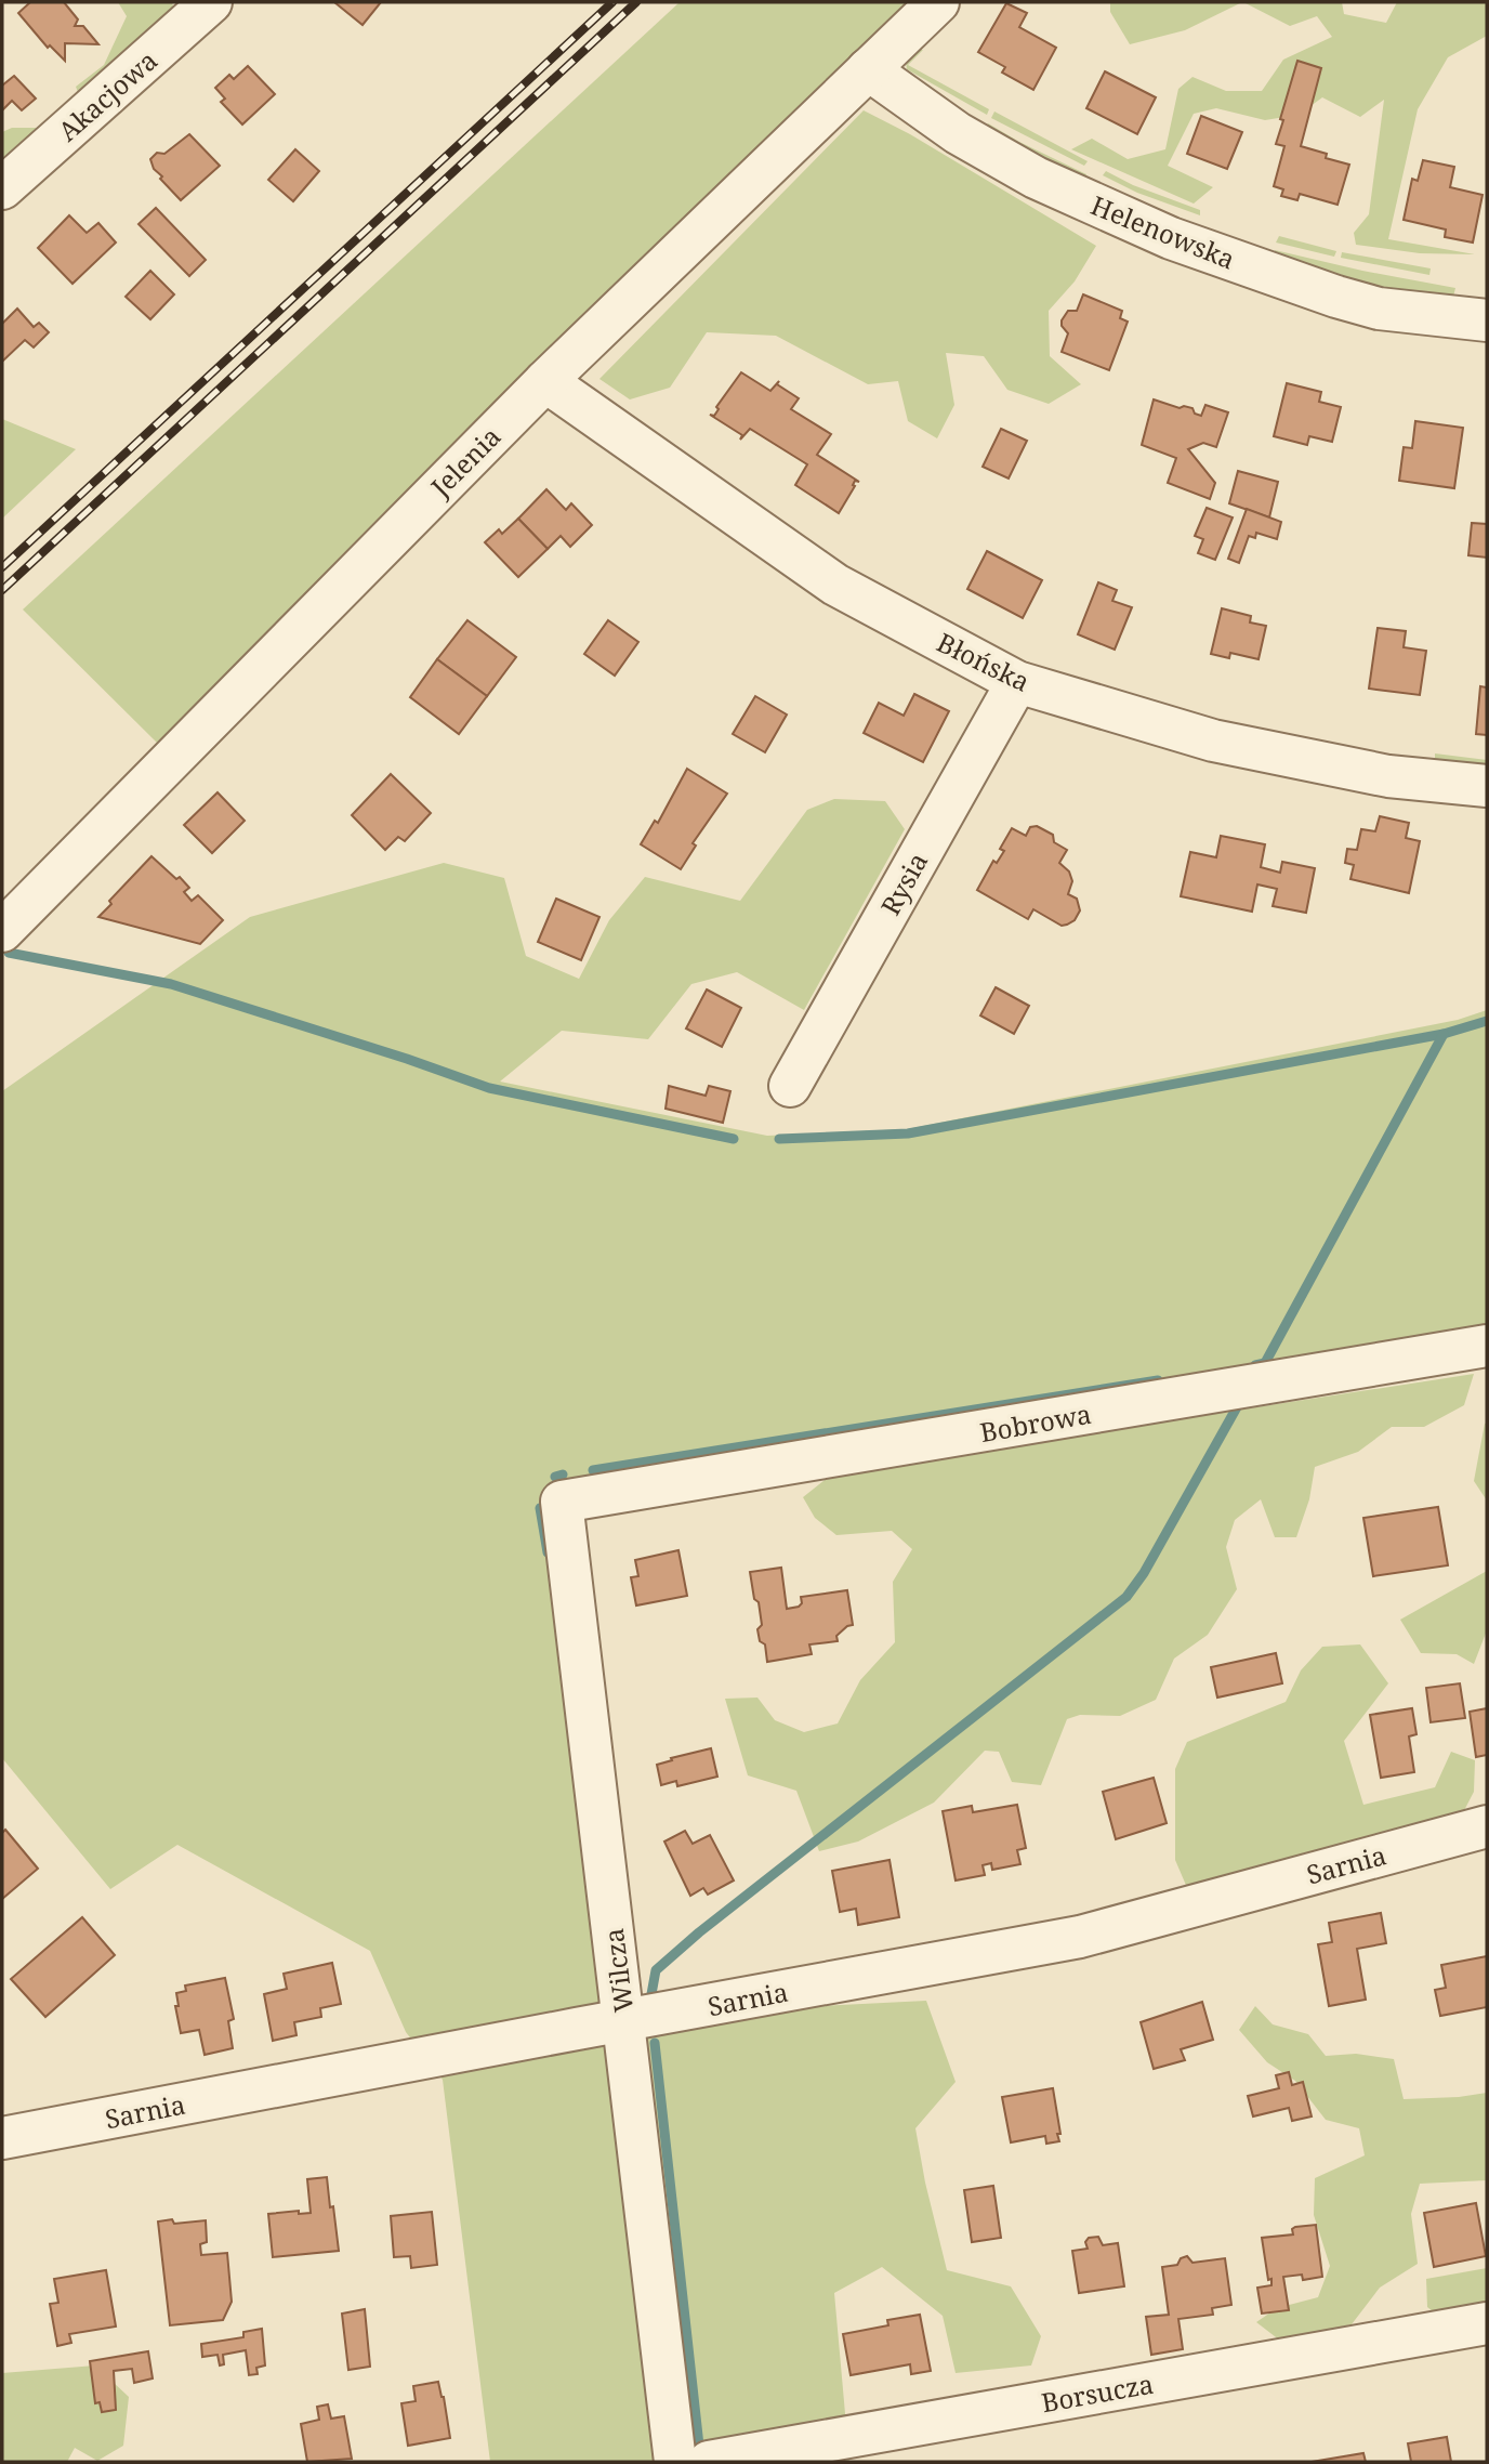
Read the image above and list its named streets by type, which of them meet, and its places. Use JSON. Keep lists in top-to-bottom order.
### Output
{
  "streets": {
    "street": [
      "Akacjowa",
      "Helenowska",
      "Jelenia",
      "Błońska",
      "Rysia",
      "Bobrowa",
      "Sarnia",
      "Wilcza",
      "Borsucza"
    ]
  },
  "crossings": [
    ["Helenowska", "Jelenia"],
    ["Jelenia", "Błońska"],
    ["Błońska", "Rysia"],
    ["Bobrowa", "Wilcza"],
    ["Sarnia", "Wilcza"]
  ]
}
